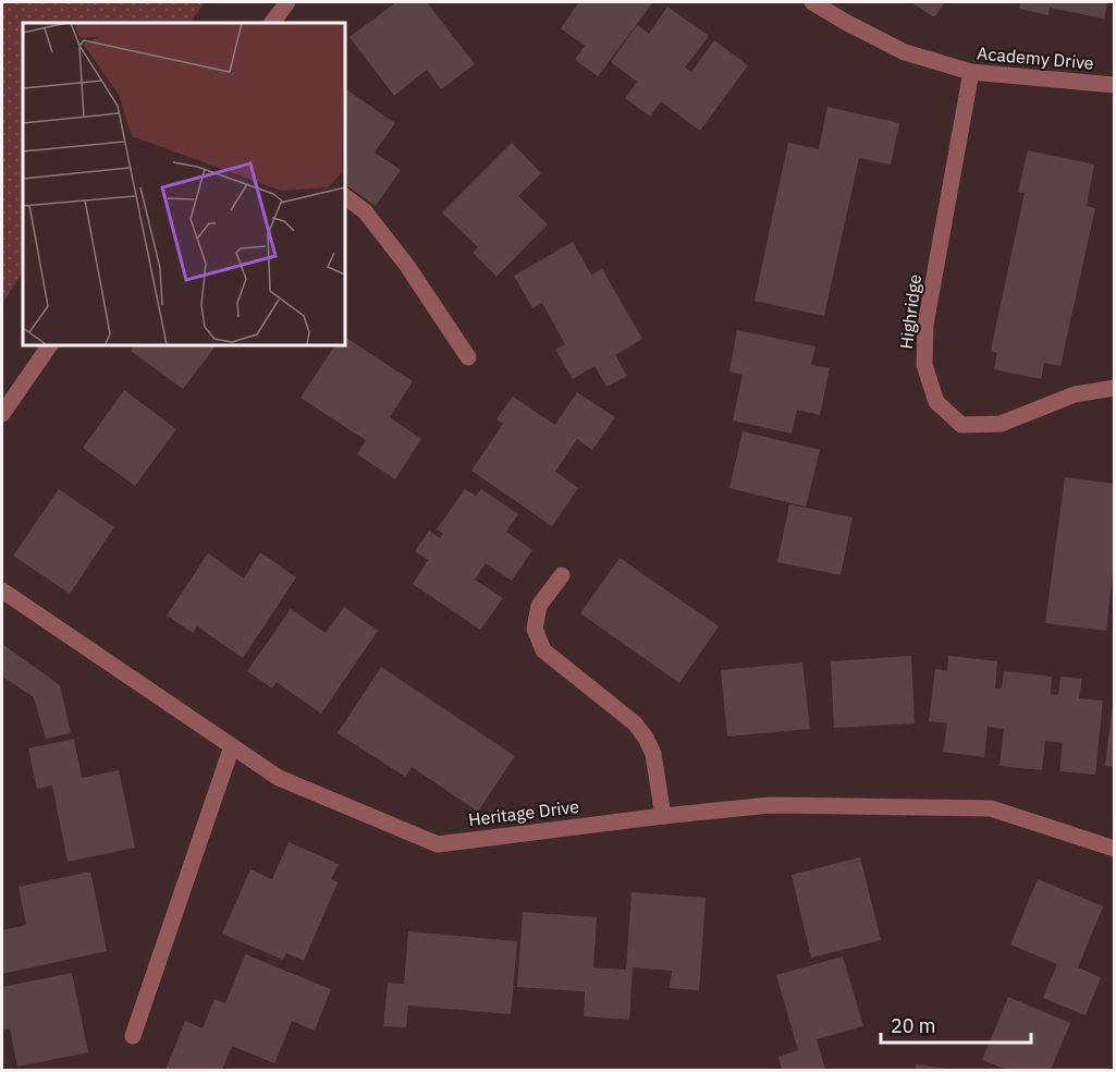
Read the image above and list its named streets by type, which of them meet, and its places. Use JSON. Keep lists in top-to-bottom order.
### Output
{
  "streets": {
    "street": ["Academy Drive", "Highridge", "Heritage Drive"]
  },
  "crossings": [
    ["Academy Drive", "Highridge"]
  ],
  "scale_bar": "20 m"
}
